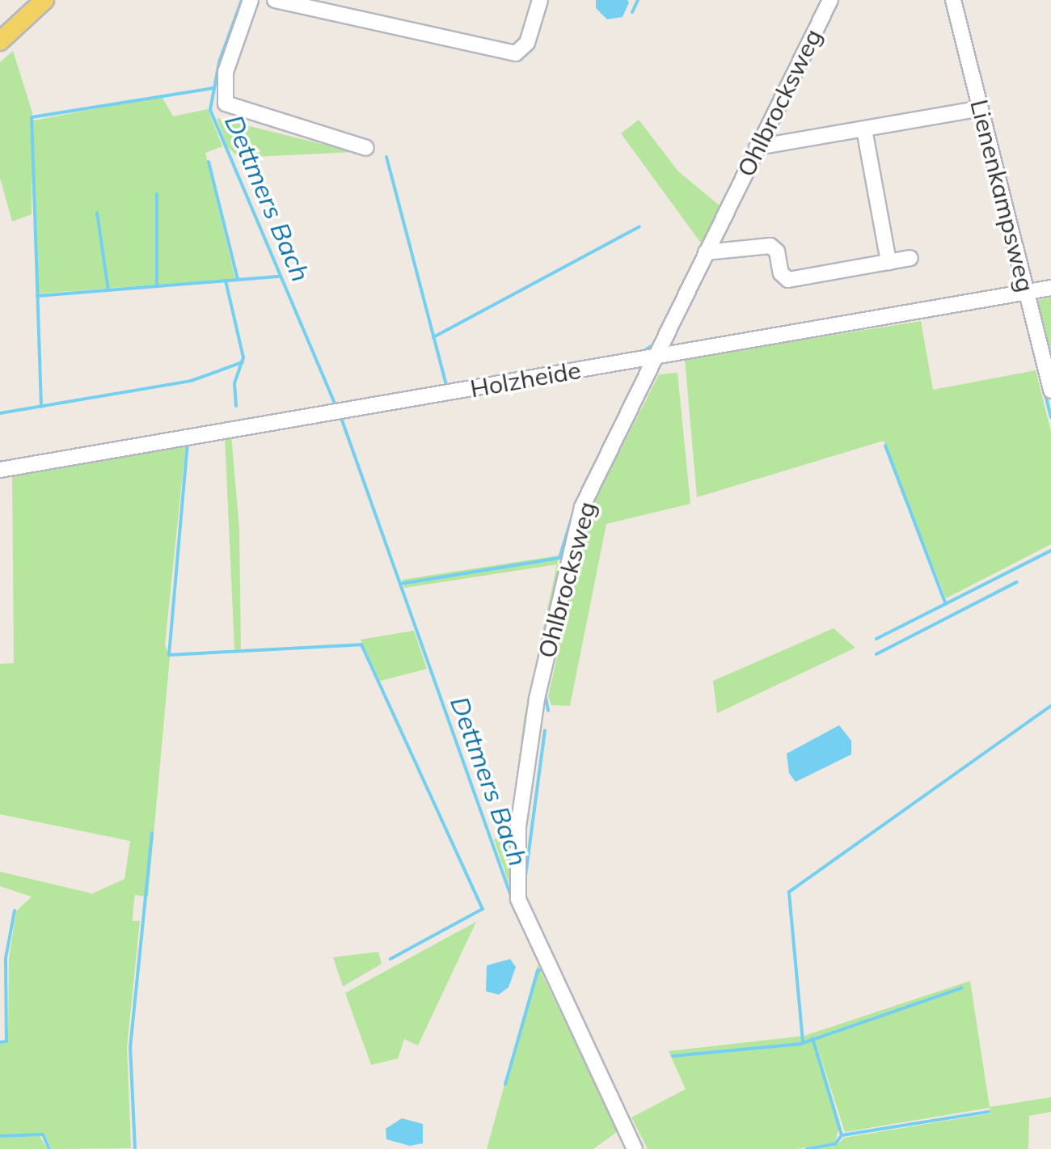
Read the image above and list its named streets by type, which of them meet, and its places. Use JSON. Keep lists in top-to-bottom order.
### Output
{
  "streets": {
    "street": ["Ohlbrocksweg", "Lienenkampsweg", "Holzheide"]
  },
  "crossings": [
    ["Ohlbrocksweg", "Holzheide"],
    ["Lienenkampsweg", "Holzheide"]
  ],
  "water": ["Dettmers Bach"]
}
